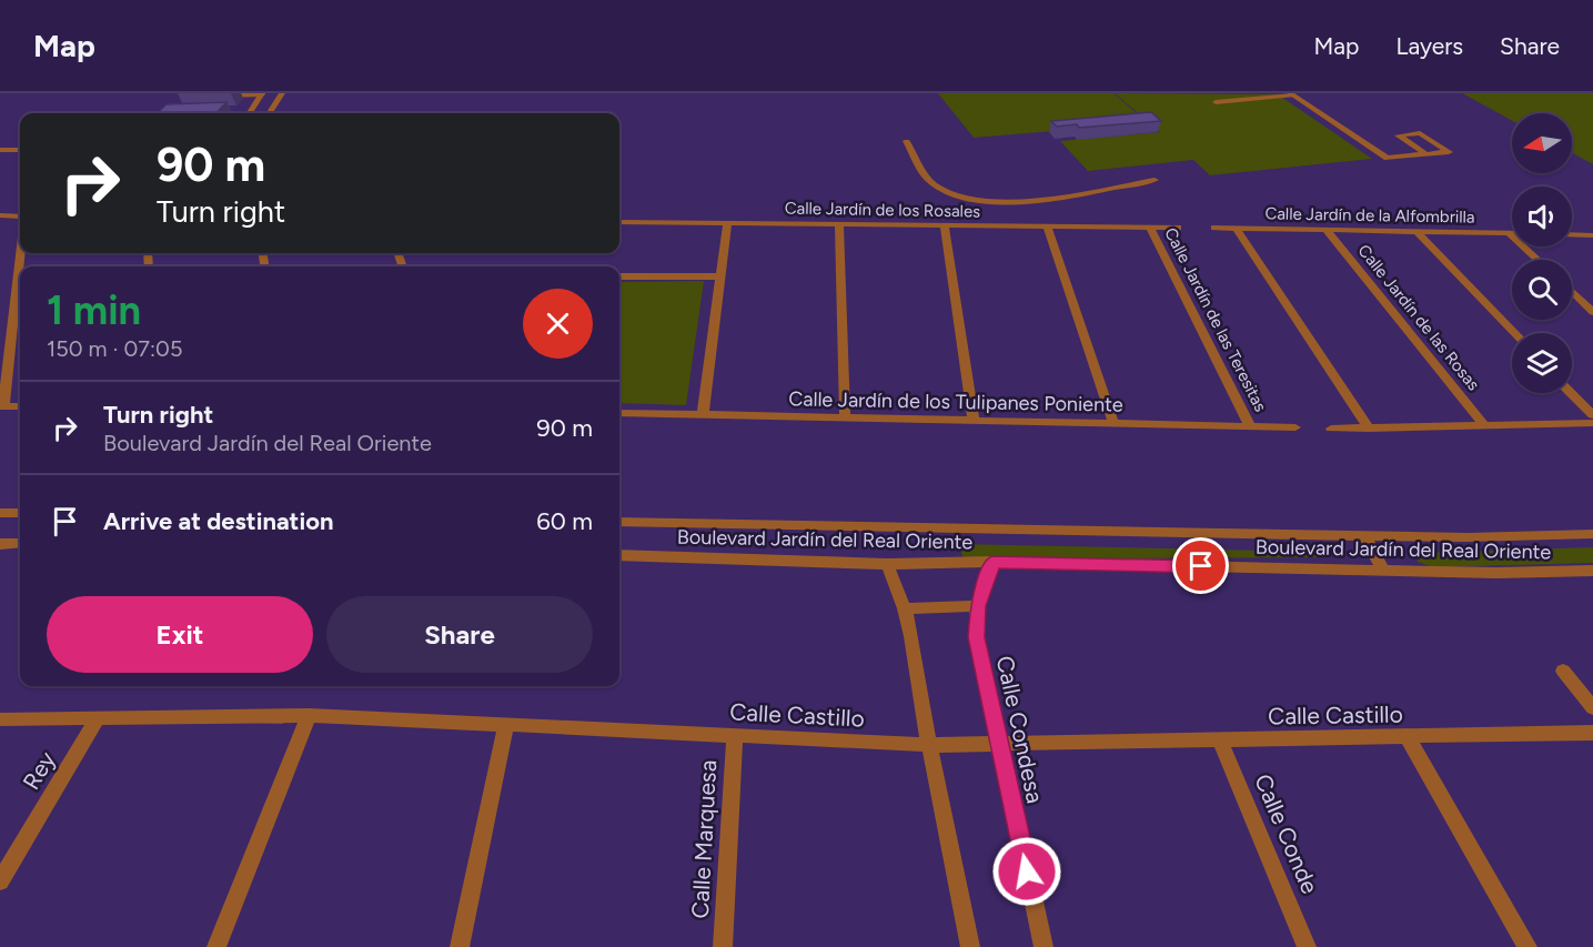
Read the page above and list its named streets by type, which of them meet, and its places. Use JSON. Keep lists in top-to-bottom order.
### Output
{
  "streets": {
    "street": [
      "Calle Jardín de los Rosales",
      "Calle Jardín de la Alfombrilla",
      "Calle Jardín de las Rosas",
      "Calle Jardín de las Teresitas",
      "Calle Jardín de los Tulipanes Poniente",
      "Boulevard Jardín del Real Oriente",
      "Calle Castillo",
      "Calle Condesa",
      "Rey",
      "Calle Conde",
      "Calle Marquesa"
    ]
  },
  "crossings": [
    ["Calle Jardín de los Rosales", "Calle Jardín de las Teresitas"],
    ["Calle Jardín de la Alfombrilla", "Calle Jardín de las Rosas"],
    ["Calle Jardín de las Teresitas", "Calle Jardín de los Tulipanes Poniente"],
    ["Boulevard Jardín del Real Oriente", "Calle Condesa"],
    ["Calle Castillo", "Calle Condesa"],
    ["Calle Castillo", "Rey"],
    ["Calle Castillo", "Calle Conde"],
    ["Calle Castillo", "Calle Marquesa"]
  ],
  "north": "left",
  "page": {
    "header": "Map",
    "nav": ["Map", "Layers", "Share"],
    "turn": ["90 m", "Turn right"],
    "heading": ["1 min", "150 m · 07:05"],
    "list": [
      {
        "name": "Turn right",
        "note": "Boulevard Jardín del Real Oriente",
        "value": "90 m"
      },
      {
        "name": "Arrive at destination",
        "value": "60 m"
      }
    ],
    "buttons": ["Exit", "Share"]
  }
}
